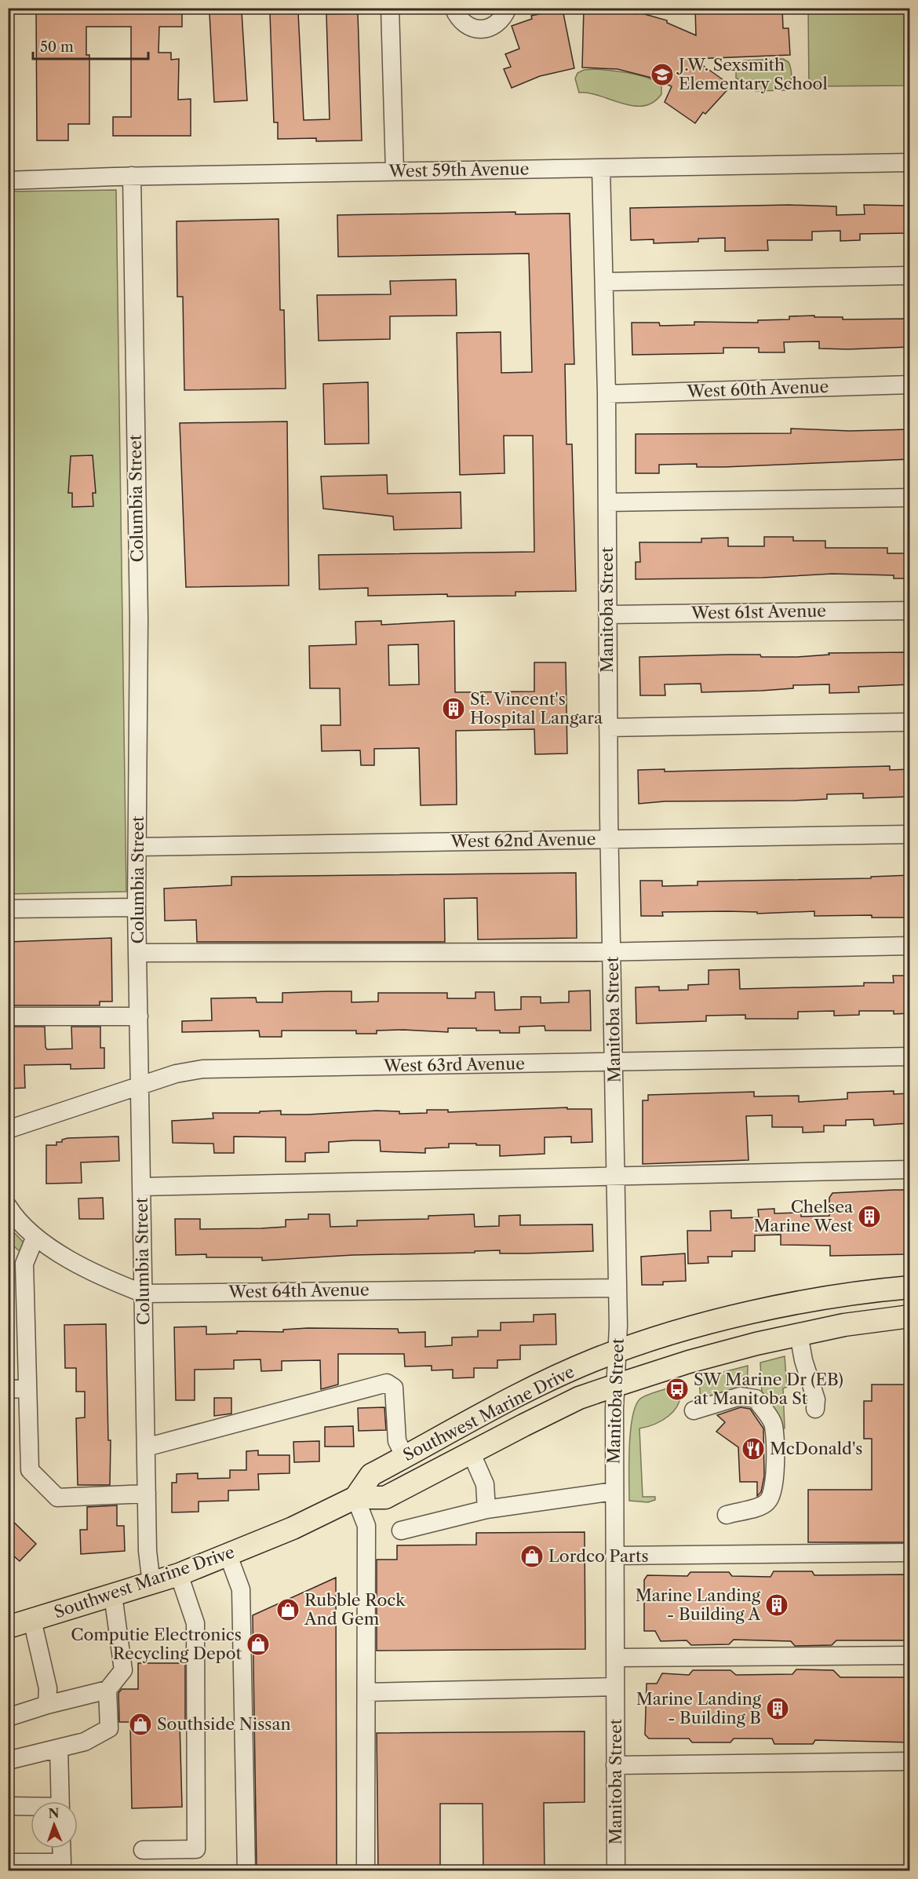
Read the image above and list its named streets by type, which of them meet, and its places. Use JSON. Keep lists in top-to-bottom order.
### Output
{
  "streets": {
    "main road": ["Southwest Marine Drive"],
    "street": [
      "West 59th Avenue",
      "West 60th Avenue",
      "Columbia Street",
      "Manitoba Street",
      "West 61st Avenue",
      "West 62nd Avenue",
      "West 63rd Avenue",
      "West 64th Avenue"
    ]
  },
  "crossings": [
    ["West 59th Avenue", "Columbia Street"],
    ["West 59th Avenue", "Manitoba Street"],
    ["West 60th Avenue", "Manitoba Street"],
    ["Columbia Street", "West 62nd Avenue"],
    ["Columbia Street", "West 63rd Avenue"],
    ["Columbia Street", "West 64th Avenue"],
    ["Columbia Street", "Southwest Marine Drive"],
    ["Manitoba Street", "West 61st Avenue"],
    ["Manitoba Street", "West 62nd Avenue"],
    ["Manitoba Street", "West 63rd Avenue"],
    ["Manitoba Street", "West 64th Avenue"],
    ["Manitoba Street", "Southwest Marine Drive"]
  ],
  "places": {
    "school or university": ["J.W. Sexsmith Elementary School"],
    "building": [
      "St. Vincent's Hospital Langara",
      "Chelsea Marine West",
      "Marine Landing - Building A",
      "Marine Landing - Building B"
    ],
    "bus stop": ["SW Marine Dr (EB) at Manitoba St"],
    "restaurant": ["McDonald's"],
    "shop": [
      "Lordco Parts",
      "Rubble Rock And Gem",
      "Computie Electronics Recycling Depot",
      "Southside Nissan"
    ]
  },
  "scale_bar": "50 m",
  "north": "top"
}
